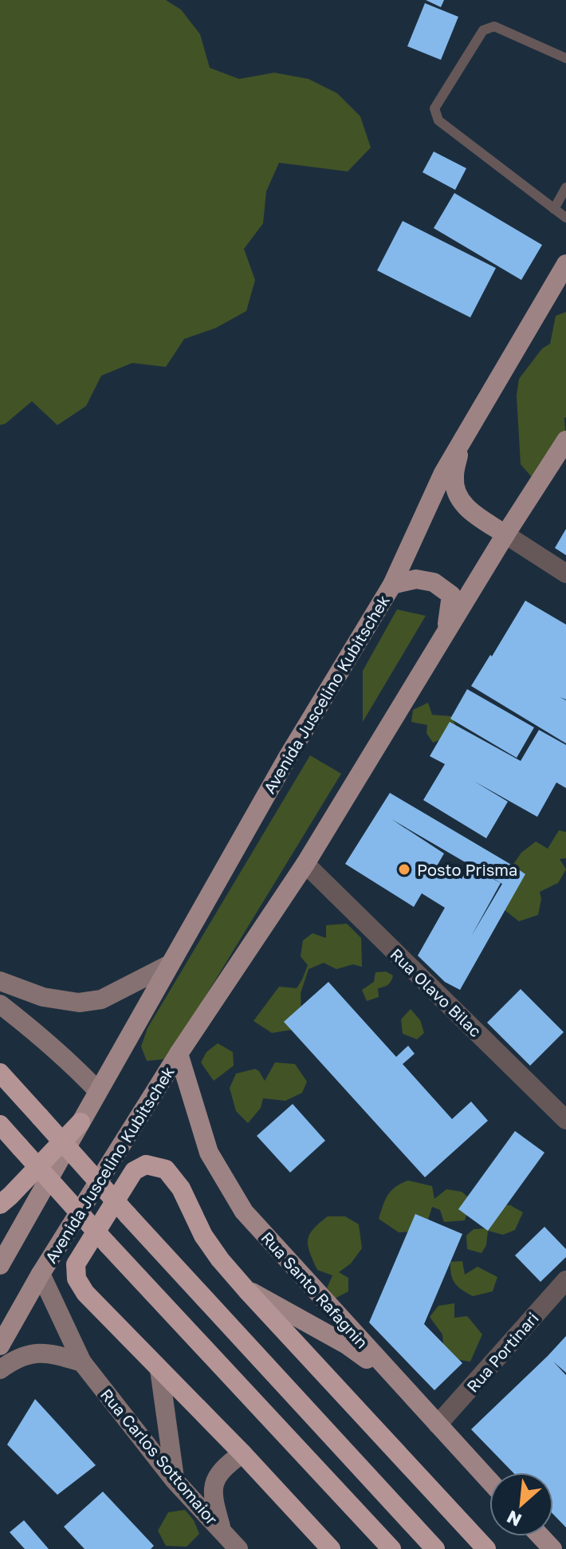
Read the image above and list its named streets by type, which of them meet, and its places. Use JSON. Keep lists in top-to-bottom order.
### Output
{
  "streets": {
    "main road": ["Avenida Juscelino Kubitschek", "Rua Santo Rafagnin"],
    "street": ["Rua Olavo Bilac", "Rua Portinari", "Rua Carlos Sottomaior"]
  },
  "crossings": [
    ["Avenida Juscelino Kubitschek", "Rua Olavo Bilac"],
    ["Avenida Juscelino Kubitschek", "Rua Santo Rafagnin"],
    ["Avenida Juscelino Kubitschek", "Rua Carlos Sottomaior"],
    ["Rua Santo Rafagnin", "Rua Portinari"]
  ],
  "places": ["Posto Prisma"],
  "north": "bottom left"
}
